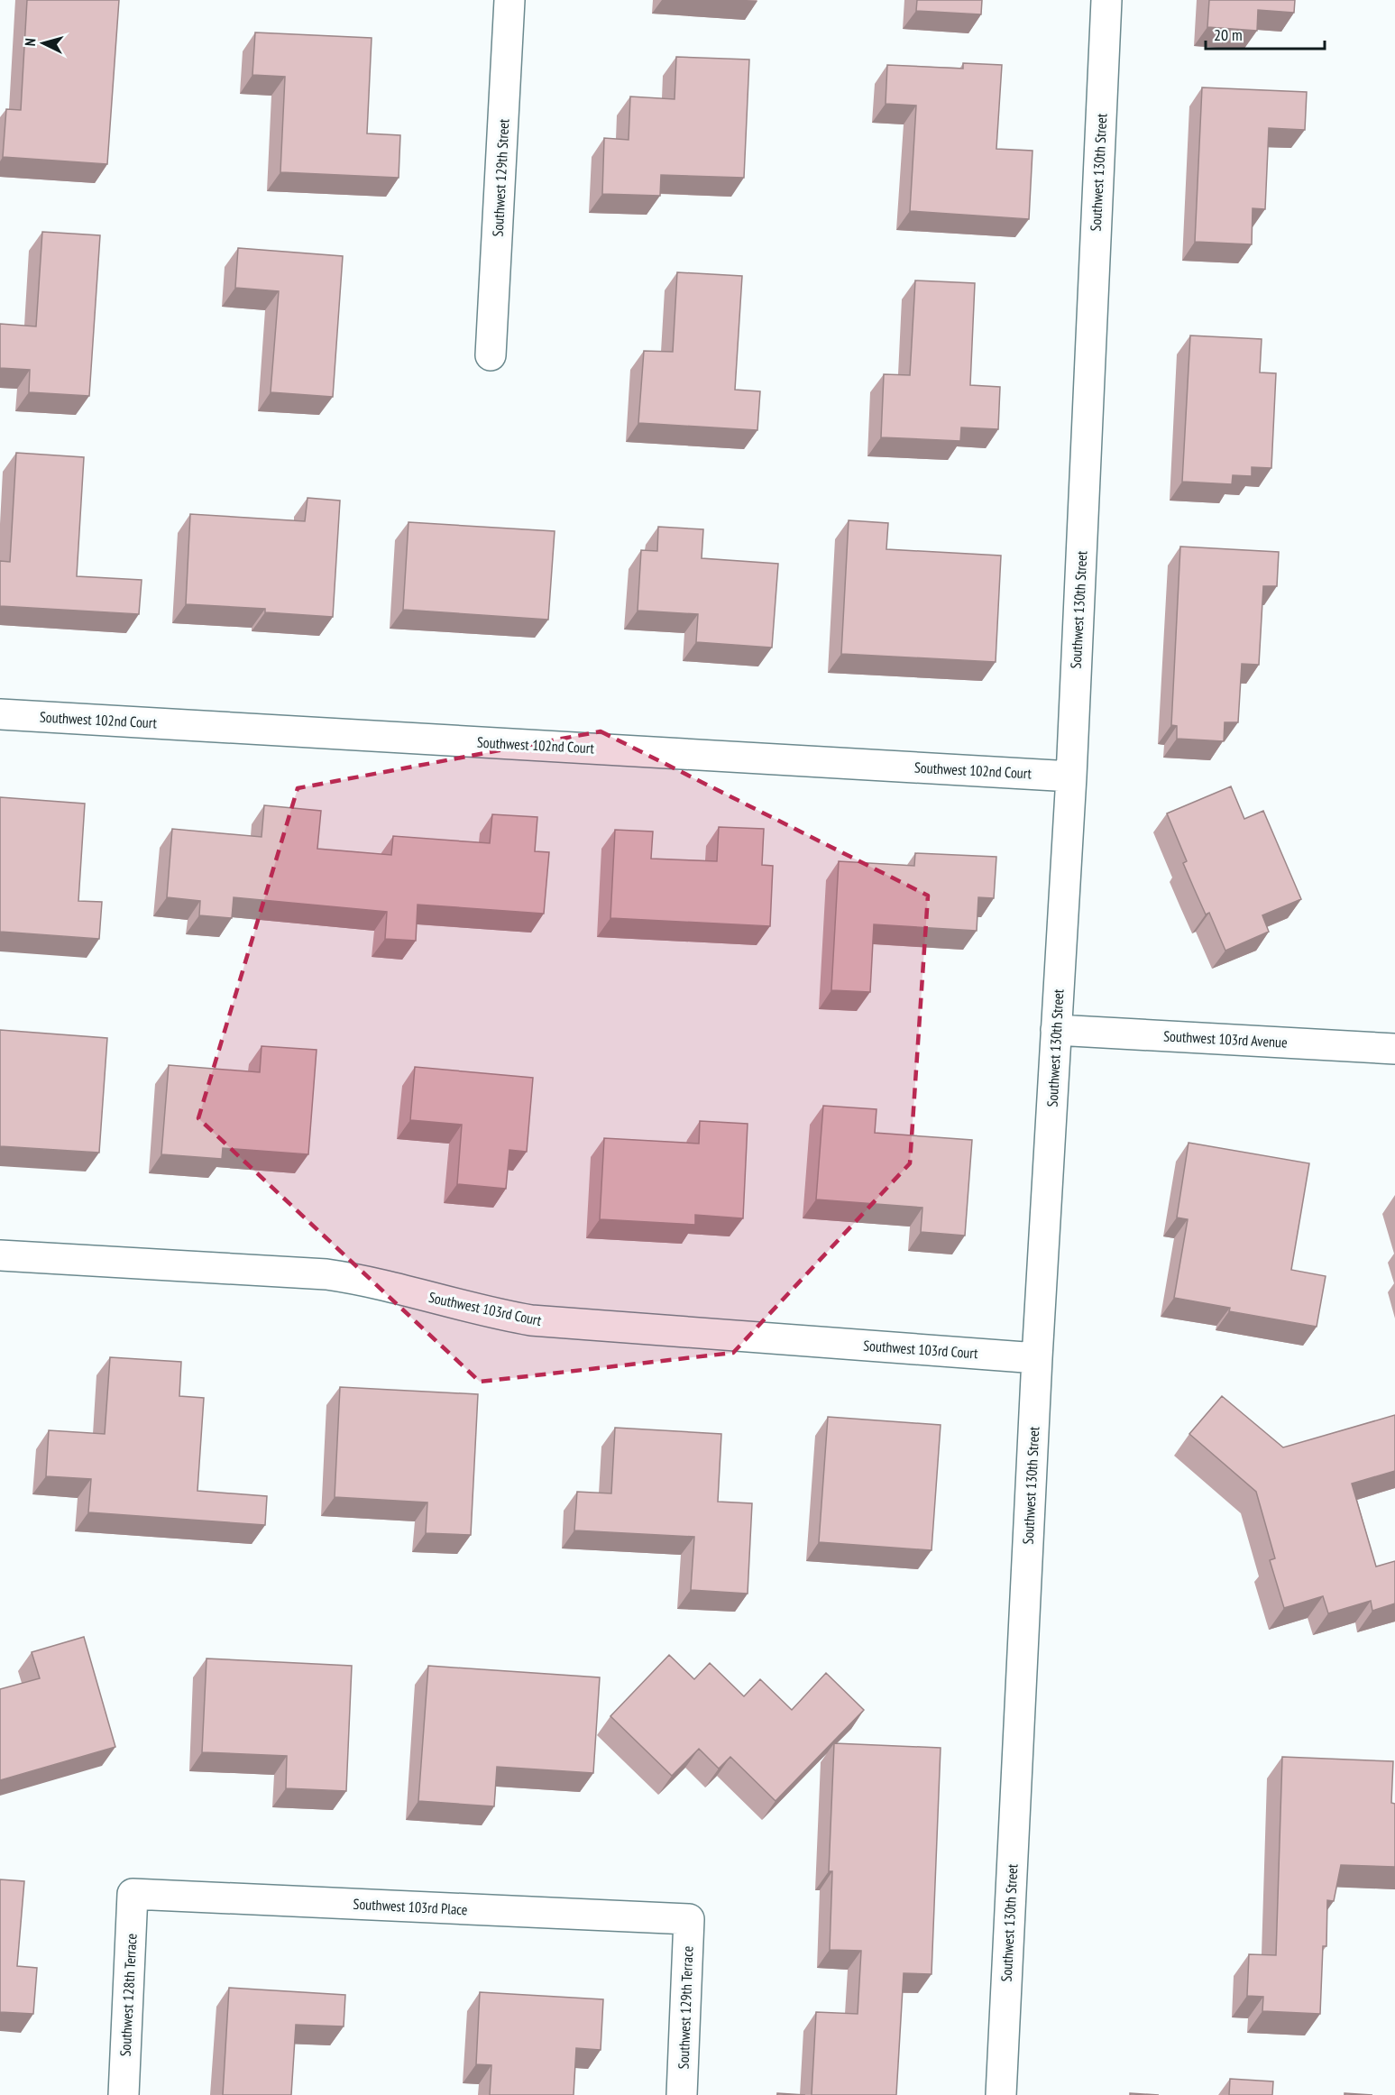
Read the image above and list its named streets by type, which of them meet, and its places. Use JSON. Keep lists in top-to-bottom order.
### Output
{
  "streets": {
    "street": [
      "Southwest 130th Street",
      "Southwest 129th Street",
      "Southwest 102nd Court",
      "Southwest 103rd Avenue",
      "Southwest 103rd Court",
      "Southwest 103rd Place",
      "Southwest 128th Terrace",
      "Southwest 129th Terrace"
    ]
  },
  "crossings": [
    ["Southwest 130th Street", "Southwest 102nd Court"],
    ["Southwest 130th Street", "Southwest 103rd Avenue"],
    ["Southwest 130th Street", "Southwest 103rd Court"],
    ["Southwest 103rd Place", "Southwest 128th Terrace"],
    ["Southwest 103rd Place", "Southwest 129th Terrace"]
  ],
  "scale_bar": "20 m",
  "north": "left"
}
